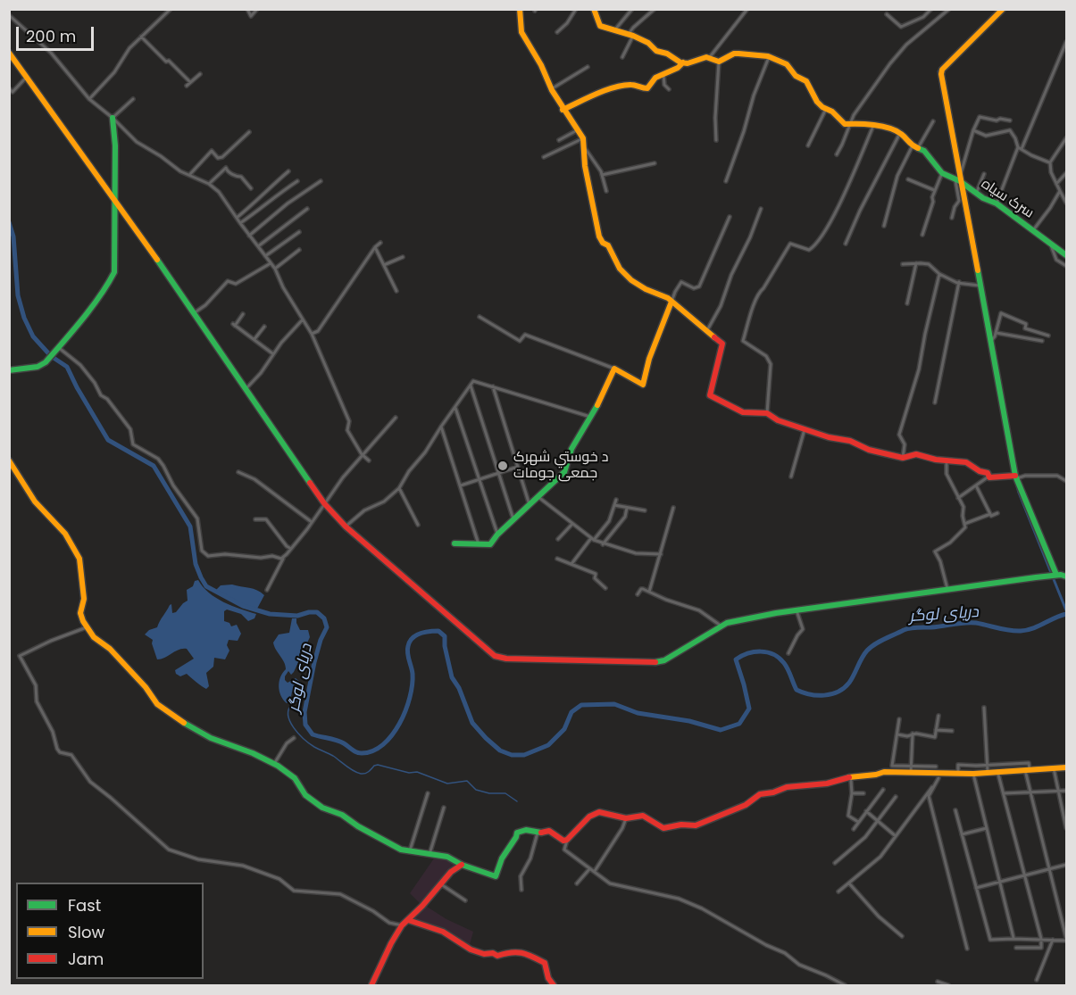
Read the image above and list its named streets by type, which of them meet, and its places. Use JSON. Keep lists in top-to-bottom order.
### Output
{
  "streets": {
    "street": ["سرک سیاه"]
  },
  "water": ["دریای لوگر"],
  "places": ["د خوستي شهرک جمعی جومات"],
  "legend": ["Fast", "Slow", "Jam"],
  "scale_bar": "200 m"
}
